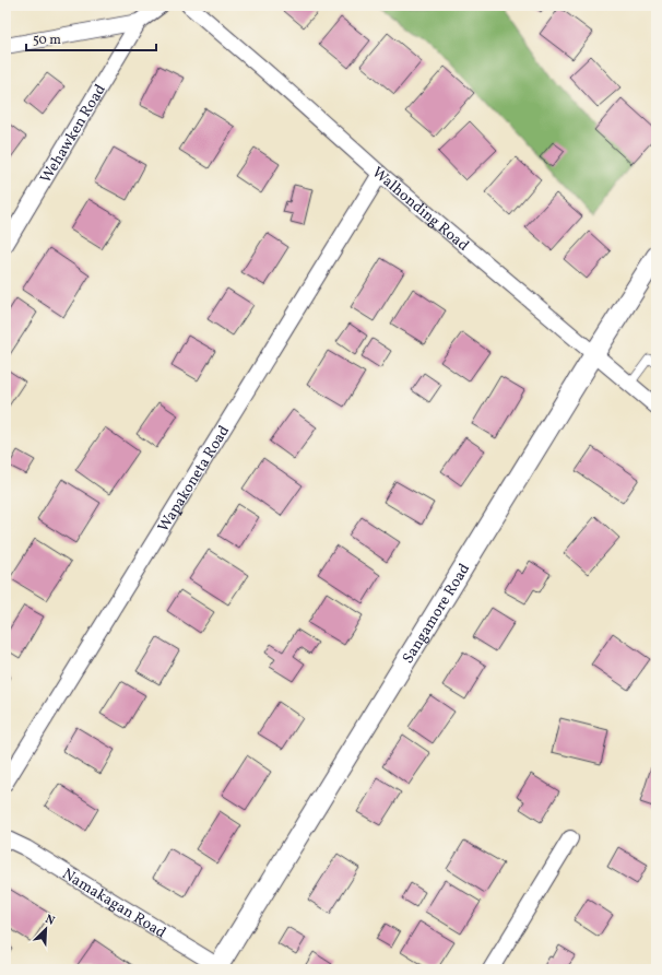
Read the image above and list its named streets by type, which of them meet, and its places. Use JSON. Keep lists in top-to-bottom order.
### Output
{
  "streets": {
    "street": [
      "Wehawken Road",
      "Walhonding Road",
      "Wapakoneta Road",
      "Sangamore Road",
      "Namakagan Road"
    ]
  },
  "crossings": [
    ["Walhonding Road", "Wapakoneta Road"],
    ["Walhonding Road", "Sangamore Road"],
    ["Sangamore Road", "Namakagan Road"]
  ],
  "scale_bar": "50 m",
  "north": "top right"
}
